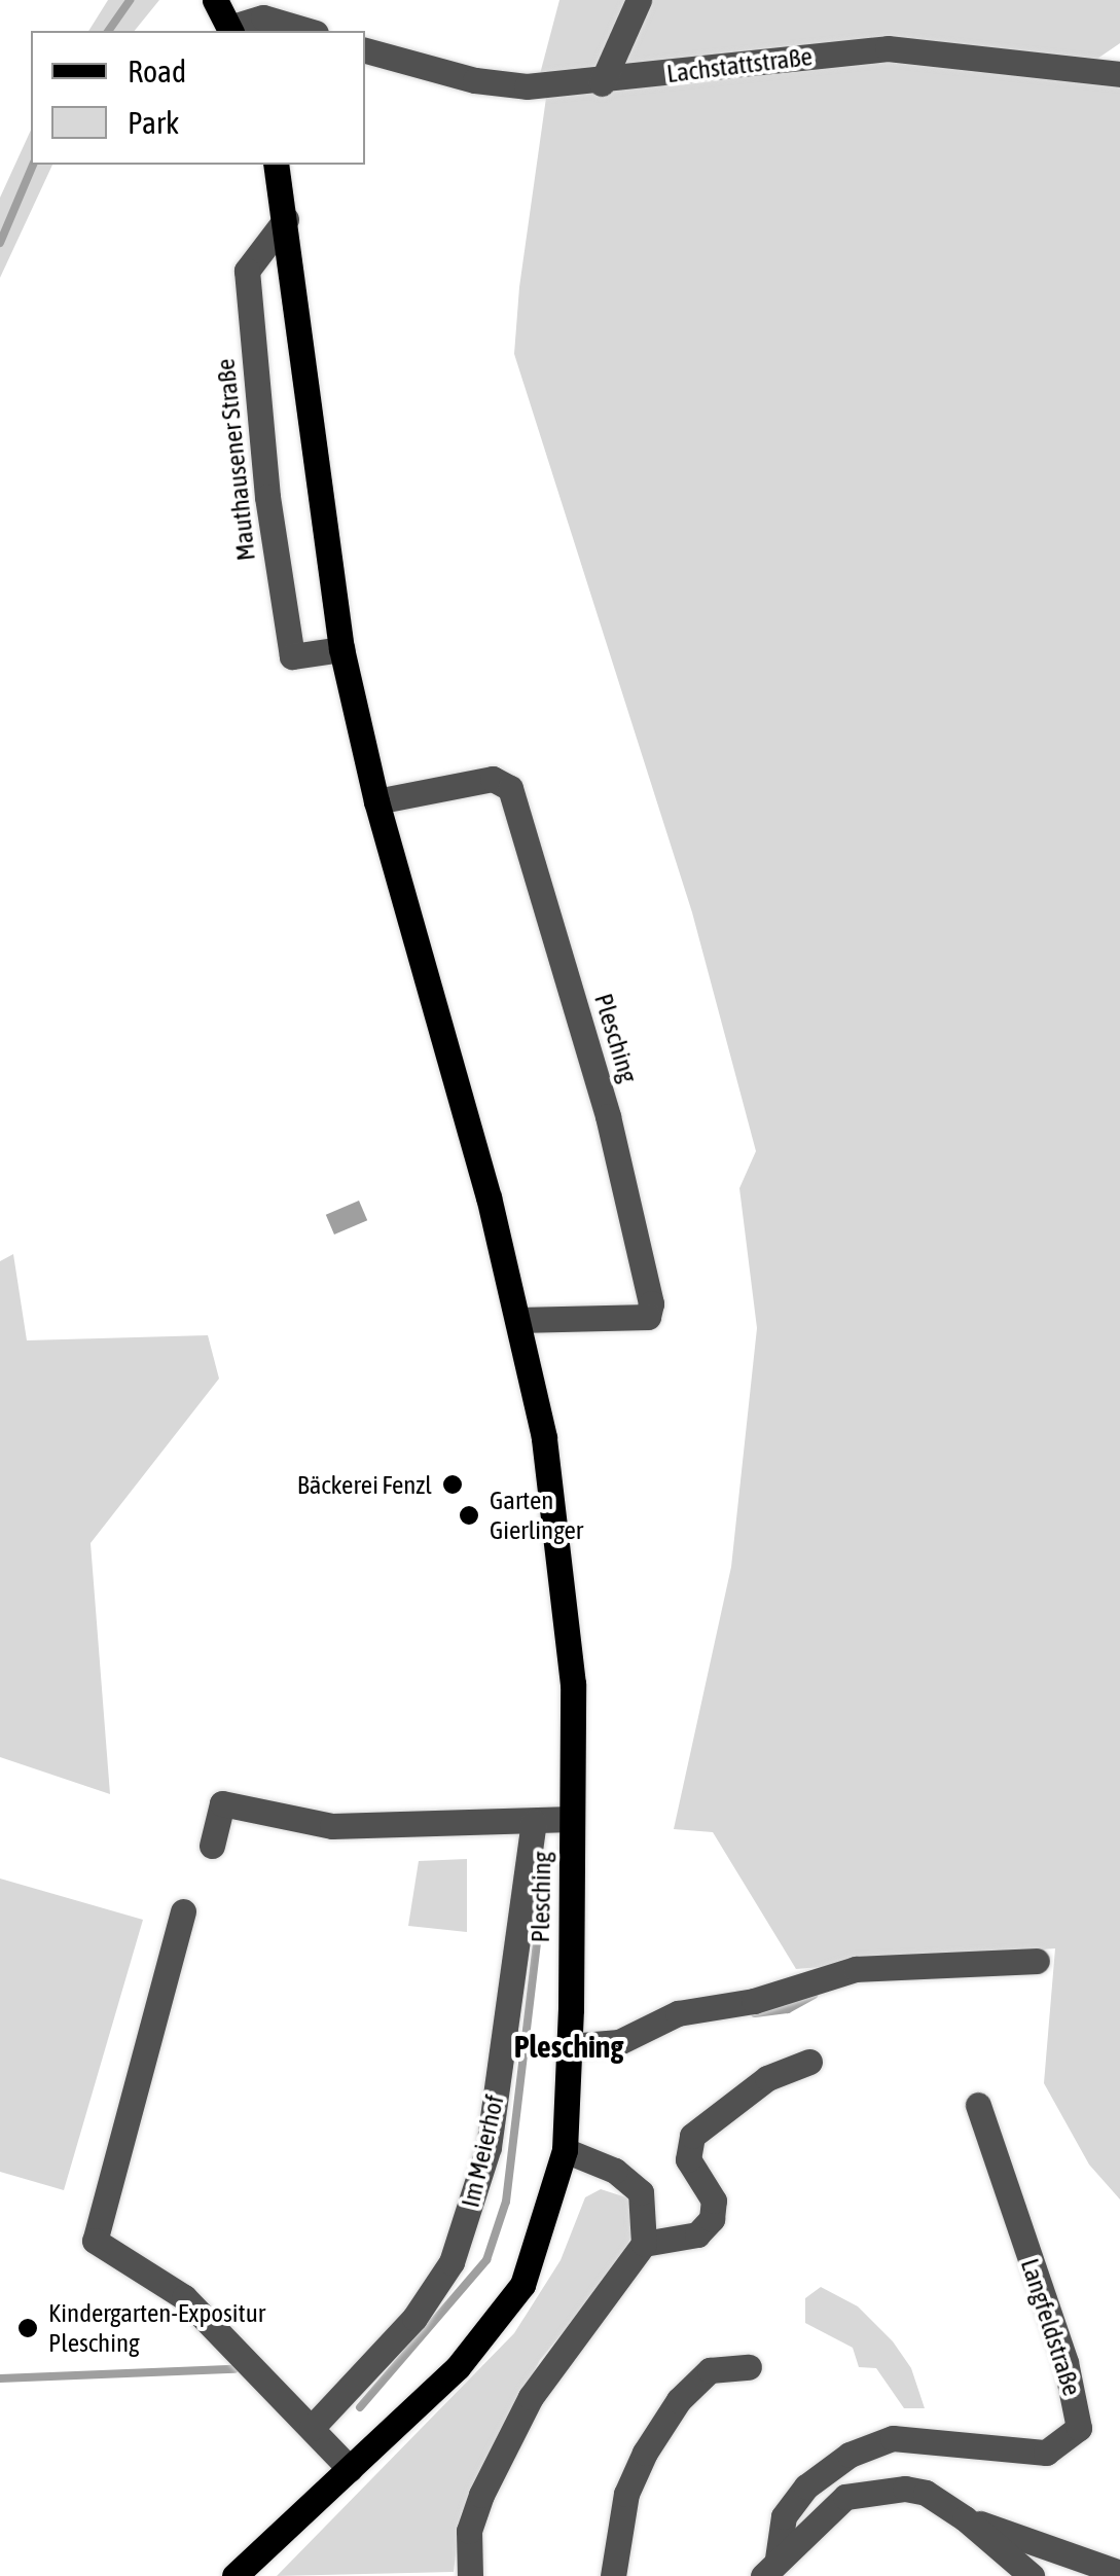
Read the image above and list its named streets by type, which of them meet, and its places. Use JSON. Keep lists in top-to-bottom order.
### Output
{
  "streets": {
    "main road": ["Plesching"],
    "street": [
      "Lachstattstraße",
      "Mauthausener Straße",
      "Im Meierhof",
      "Langfeldstraße"
    ]
  },
  "crossings": [
    ["Mauthausener Straße", "Plesching"]
  ],
  "districts": ["Plesching"],
  "places": ["Bäckerei Fenzl", "Garten Gierlinger", "Kindergarten-Expositur Plesching"],
  "legend": ["Road", "Park"]
}
